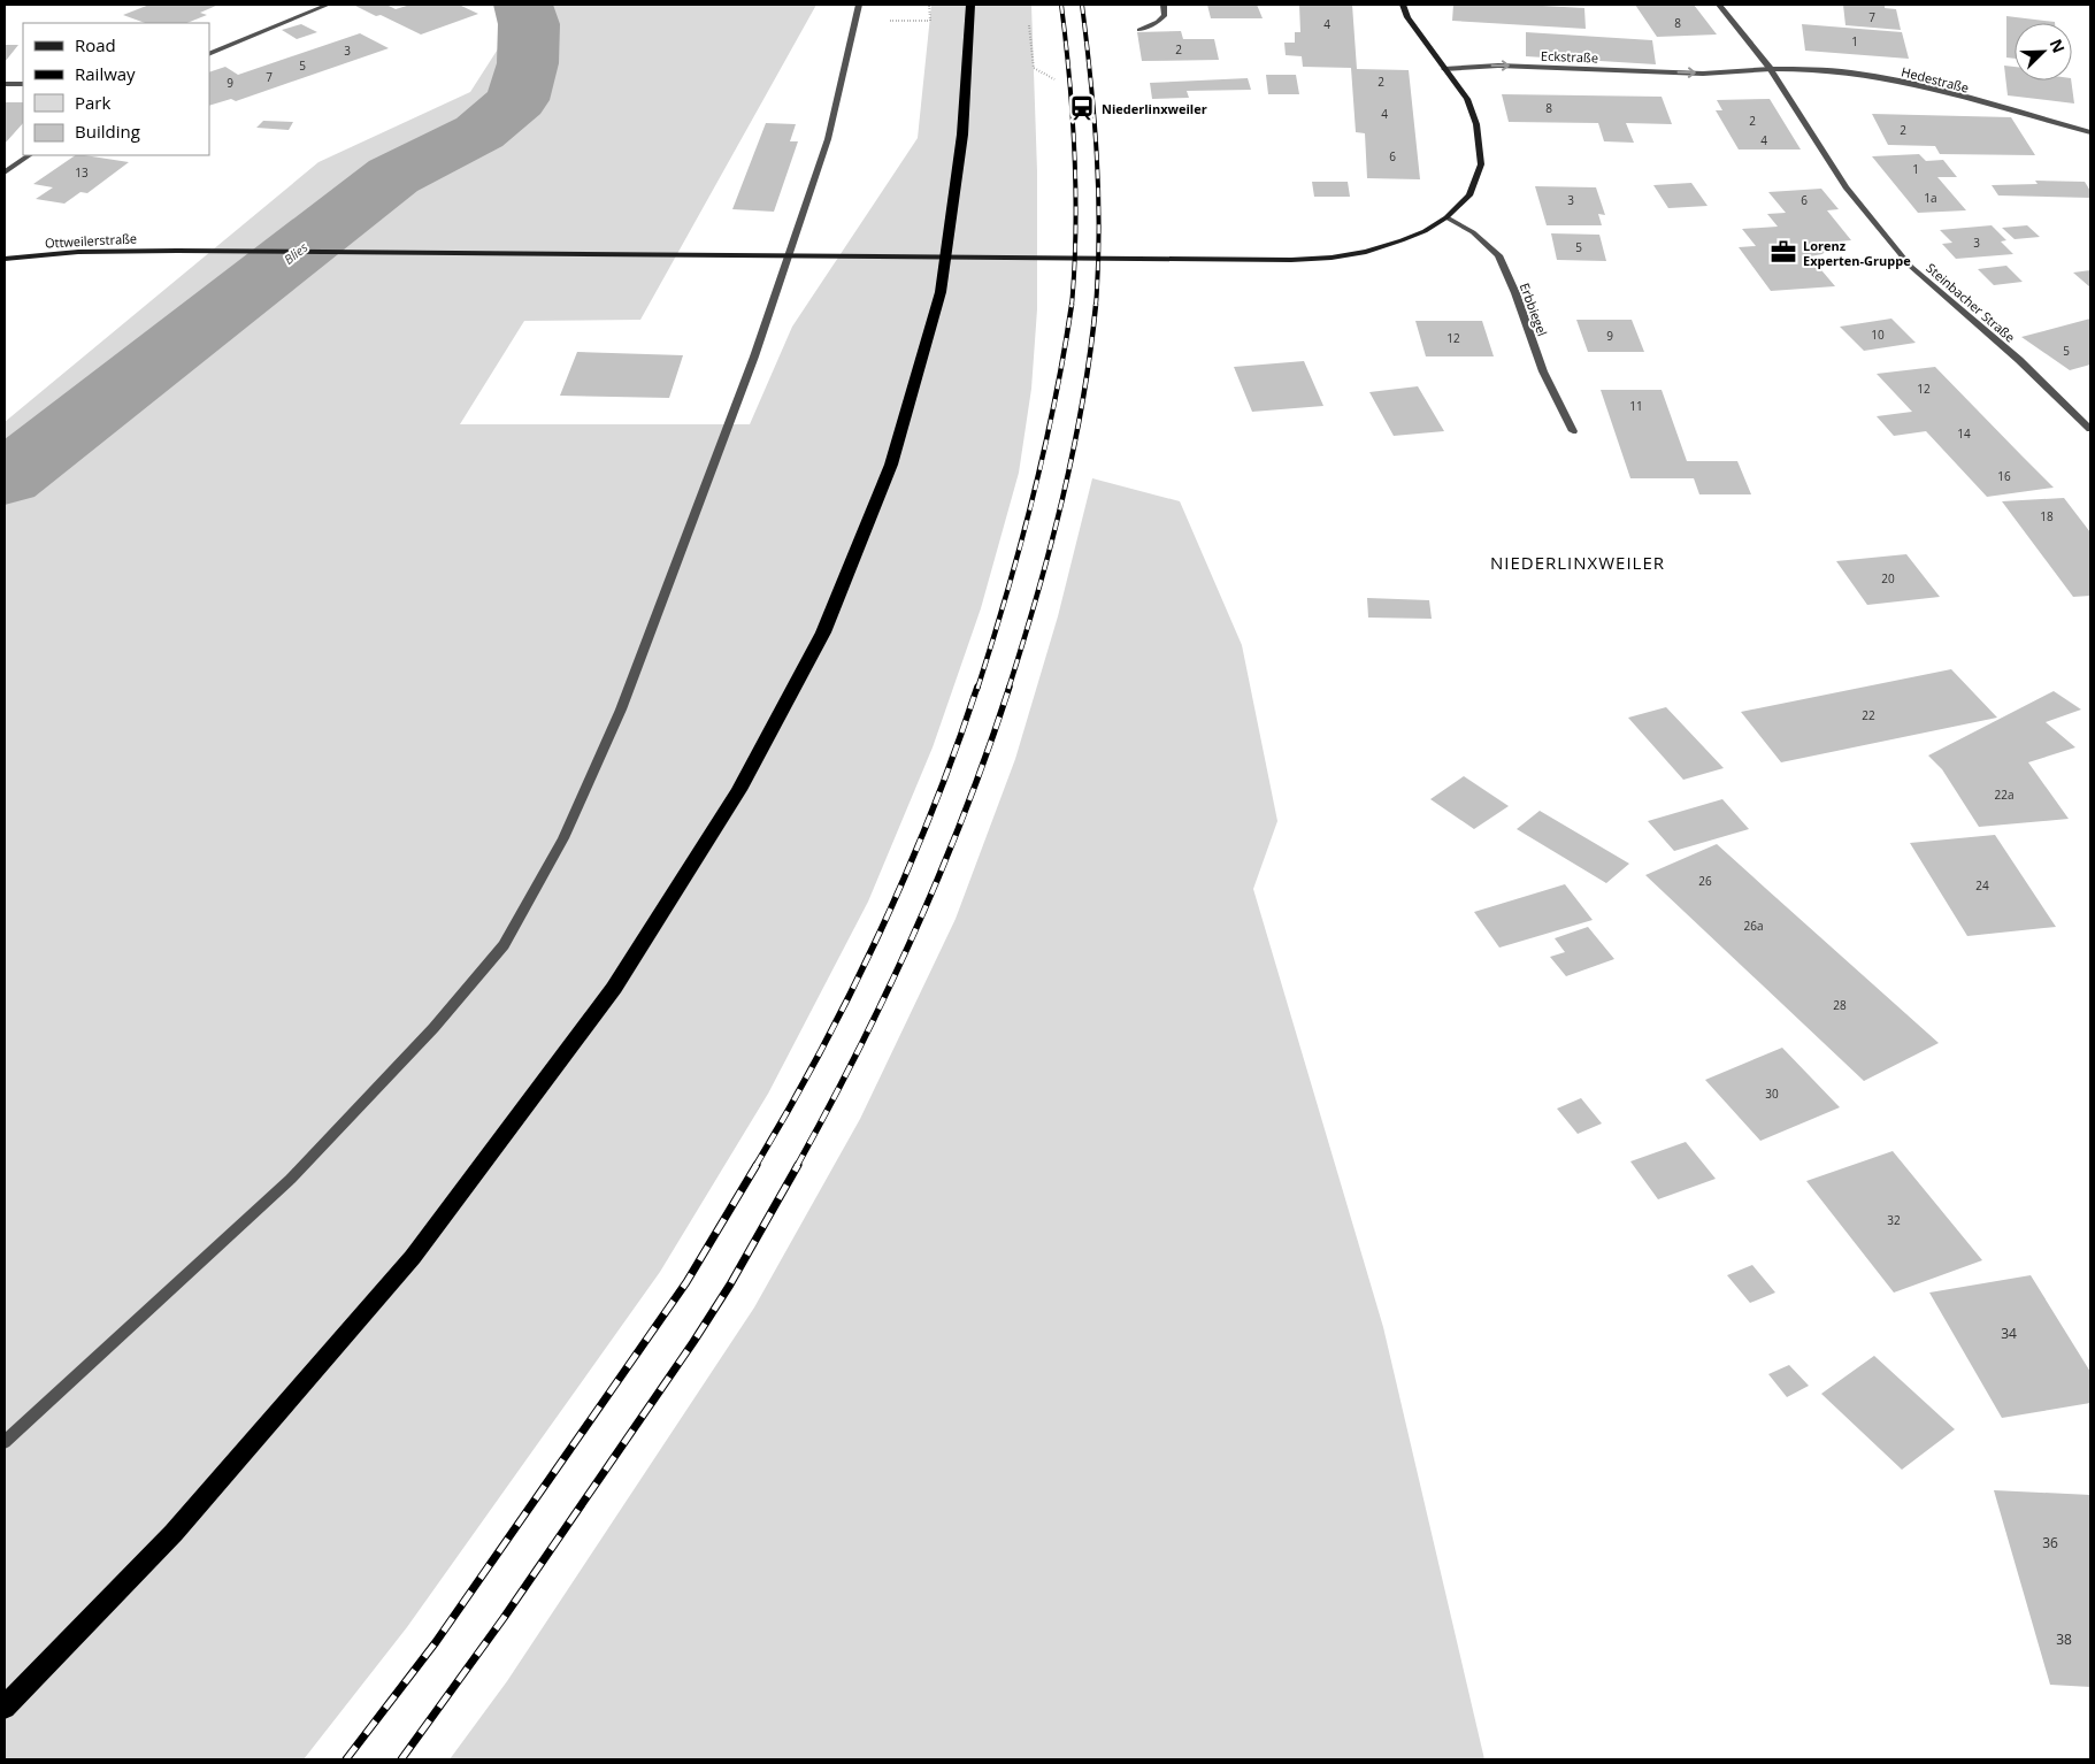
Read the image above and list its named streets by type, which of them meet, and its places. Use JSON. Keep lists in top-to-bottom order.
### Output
{
  "streets": {
    "main road": ["Ottweilerstraße"],
    "street": [
      "Eckstraße",
      "Hedestraße",
      "Steinbacher Straße",
      "Erbbiegel"
    ]
  },
  "crossings": [
    ["Eckstraße", "Hedestraße"],
    ["Eckstraße", "Steinbacher Straße"],
    ["Hedestraße", "Steinbacher Straße"],
    ["Ottweilerstraße", "Erbbiegel"]
  ],
  "one_way": ["Eckstraße"],
  "districts": ["NIEDERLINXWEILER"],
  "water": ["Blies"],
  "places": {
    "station": ["Niederlinxweiler"],
    "office": ["Lorenz Experten-Gruppe"]
  },
  "house_numbers": [
    "7",
    "8",
    "4",
    "1",
    "2",
    "3",
    "5",
    "7",
    "2",
    "9",
    "8",
    "4",
    "2",
    "2",
    "4",
    "6",
    "1",
    "13",
    "1a",
    "3",
    "6",
    "3",
    "5",
    "10",
    "9",
    "12",
    "5",
    "12",
    "11",
    "14",
    "16",
    "18",
    "20",
    "22",
    "22a",
    "26",
    "24",
    "26a",
    "28",
    "30",
    "32",
    "34",
    "36",
    "38"
  ],
  "legend": [
    "Road",
    "Railway",
    "Park",
    "Building"
  ],
  "north": "top right"
}
